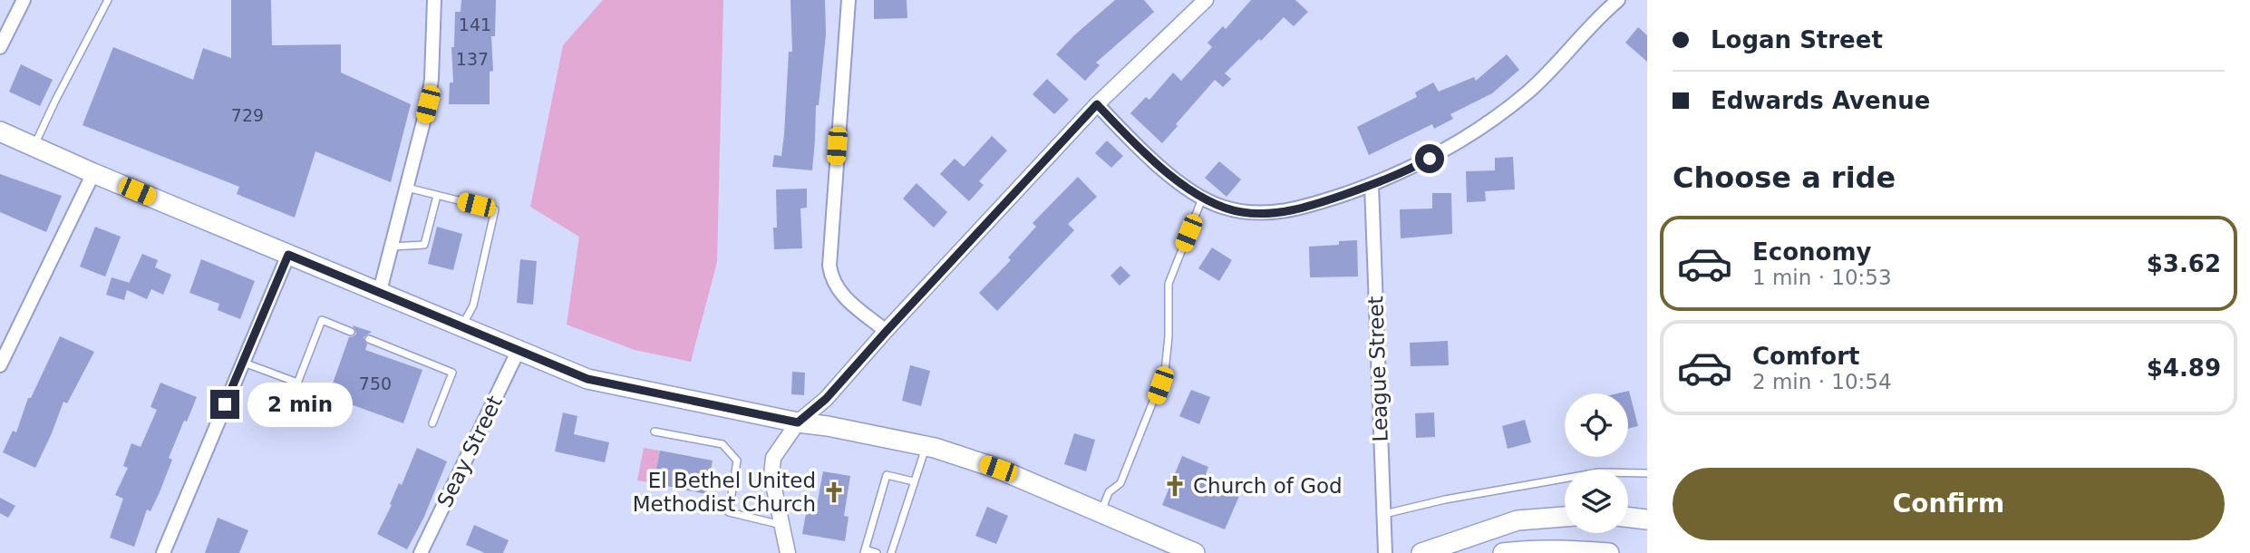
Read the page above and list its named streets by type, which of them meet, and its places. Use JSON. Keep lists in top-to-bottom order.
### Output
{
  "streets": {
    "street": ["League Street", "Seay Street"]
  },
  "places": {
    "church": ["Church of God", "El Bethel United Methodist Church"]
  },
  "house_numbers": [
    "141",
    "137",
    "729",
    "750"
  ],
  "page": {
    "banner": ["Logan Street", "Edwards Avenue"],
    "heading": "Choose a ride",
    "list": [
      {
        "name": "Economy",
        "note": "1 min · 10:53",
        "value": "$3.62"
      },
      {
        "name": "Comfort",
        "note": "2 min · 10:54",
        "value": "$4.89"
      }
    ],
    "bubble": "2 min",
    "buttons": "Confirm"
  }
}
